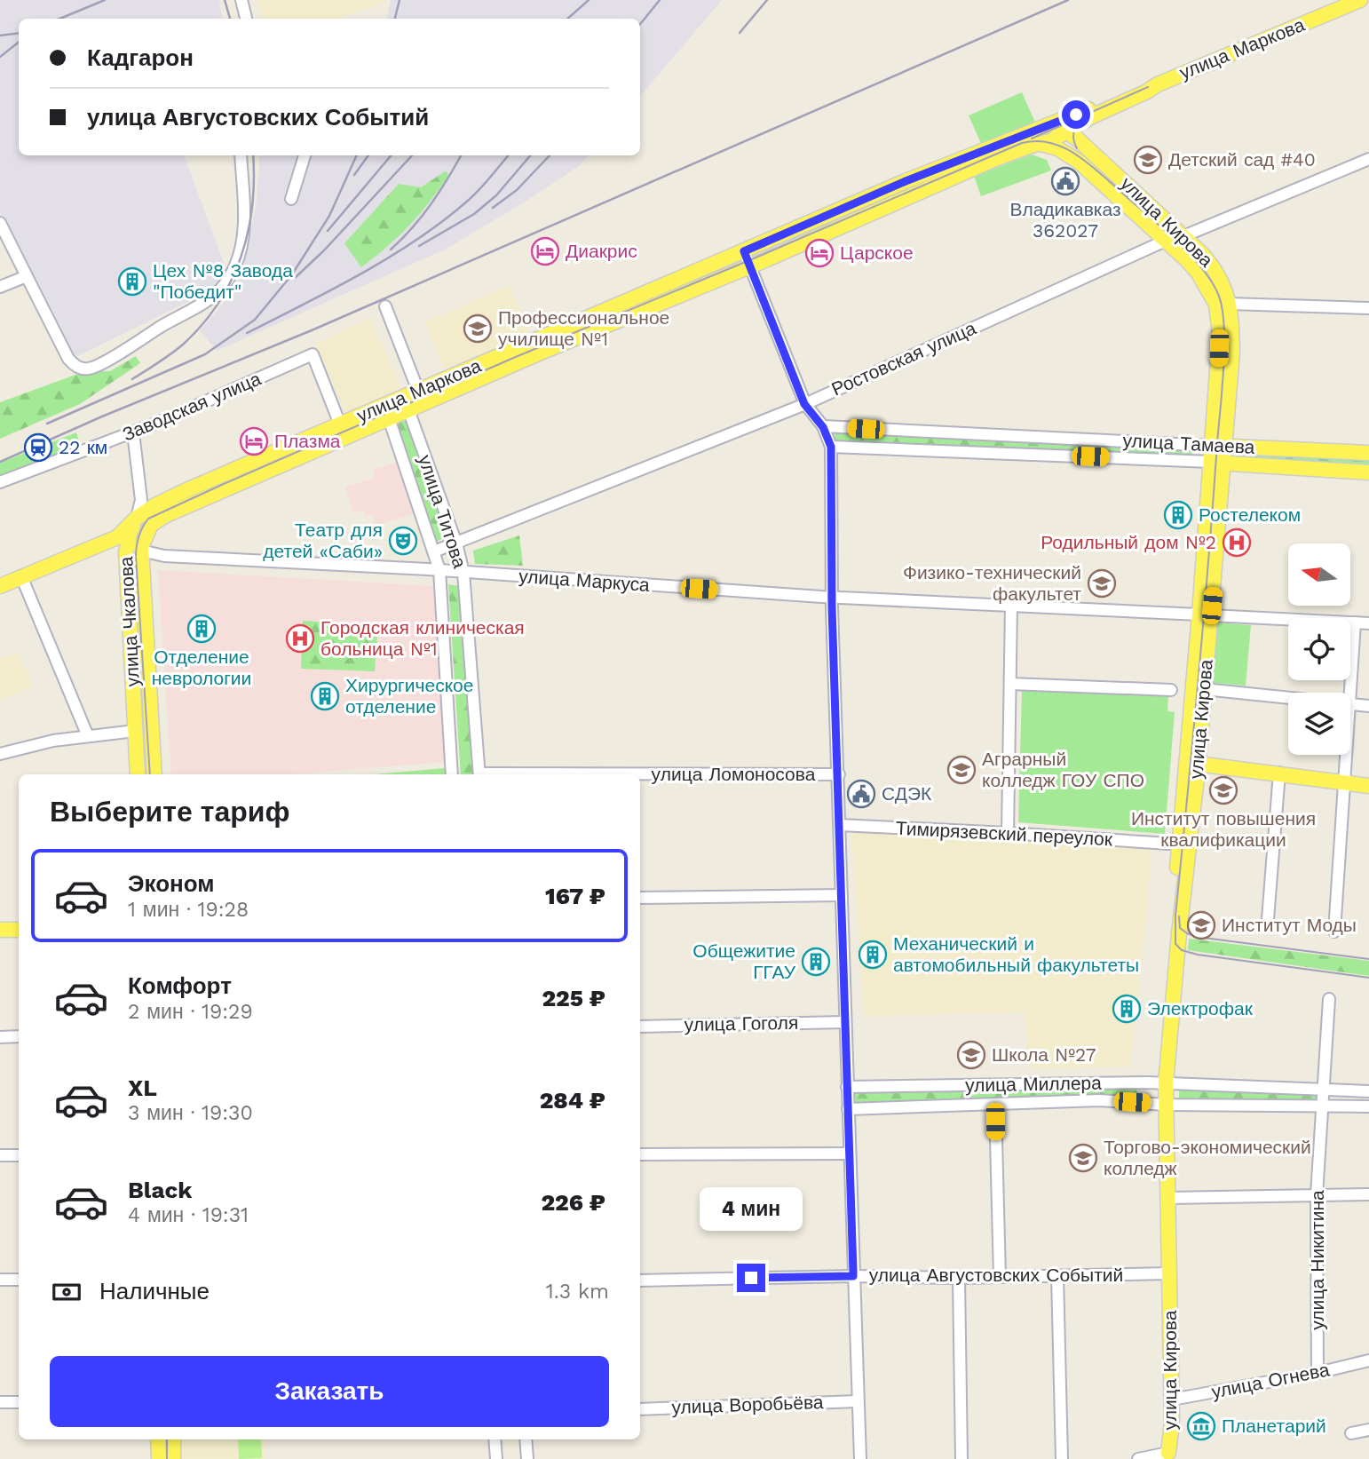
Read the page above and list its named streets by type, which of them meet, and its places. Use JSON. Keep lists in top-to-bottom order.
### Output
{
  "streets": {
    "main road": [
      "улица Маркова",
      "улица Кирова",
      "улица Тамаева",
      "улица Маркуса",
      "улица Чкалова"
    ],
    "street": [
      "Ростовская улица",
      "Заводская улица",
      "улица Титова",
      "улица Ломоносова",
      "Тимирязевский переулок",
      "улица Гоголя",
      "улица Миллера",
      "улица Никитина",
      "улица Августовских Событий",
      "улица Огнева",
      "улица Воробьёва"
    ]
  },
  "crossings": [
    ["улица Маркова", "улица Кирова"],
    ["улица Маркова", "Заводская улица"],
    ["улица Маркова", "улица Титова"],
    ["улица Маркова", "улица Маркуса"],
    ["улица Маркова", "улица Чкалова"],
    ["улица Кирова", "Ростовская улица"],
    ["улица Кирова", "улица Тамаева"],
    ["улица Кирова", "улица Маркуса"],
    ["улица Кирова", "улица Миллера"],
    ["улица Кирова", "улица Августовских Событий"],
    ["улица Кирова", "улица Огнева"],
    ["Ростовская улица", "улица Титова"],
    ["Заводская улица", "улица Чкалова"],
    ["улица Титова", "улица Маркуса"],
    ["улица Маркуса", "улица Чкалова"],
    ["улица Миллера", "улица Никитина"],
    ["улица Никитина", "улица Огнева"]
  ],
  "places": {
    "school or university": [
      "Детский сад #40",
      "Профессиональное училище №1",
      "Физико-технический факультет",
      "Аграрный колледж ГОУ СПО",
      "Институт повышения квалификации",
      "Институт Моды",
      "Школа №27",
      "Торгово-экономический колледж"
    ],
    "public building": ["Владикавказ 362027", "СДЭК"],
    "hotel": ["Диакрис", "Царское", "Плазма"],
    "building": [
      "Цех №8 Завода \"Победит\"",
      "Ростелеком",
      "Отделение неврологии",
      "Хирургическое отделение",
      "Механический и автомобильный факультеты",
      "Общежитие ГГАУ",
      "Электрофак"
    ],
    "station": ["22 км"],
    "theatre": ["Театр для детей «Саби»"],
    "hospital": ["Родильный дом №2", "Городская клиническая больница №1"],
    "museum": ["Планетарий"]
  },
  "north": "left",
  "page": {
    "banner": ["Кадгарон", "улица Августовских Событий"],
    "heading": "Выберите тариф",
    "list": [
      {
        "name": "Эконом",
        "note": "1 мин · 19:28",
        "value": "167 ₽"
      },
      {
        "name": "Комфорт",
        "note": "2 мин · 19:29",
        "value": "225 ₽"
      },
      {
        "name": "XL",
        "note": "3 мин · 19:30",
        "value": "284 ₽"
      },
      {
        "name": "Black",
        "note": "4 мин · 19:31",
        "value": "226 ₽"
      }
    ],
    "bubble": "4 мин",
    "pay": ["Наличные", "1.3 km"],
    "buttons": "Заказать"
  }
}
